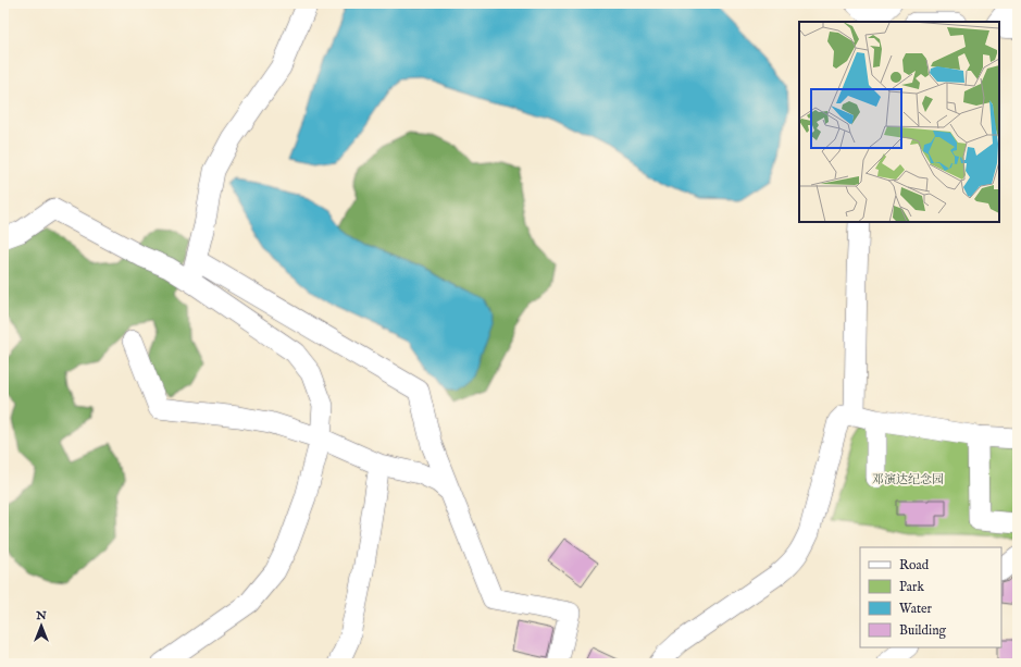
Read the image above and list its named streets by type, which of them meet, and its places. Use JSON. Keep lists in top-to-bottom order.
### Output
{
  "parks": ["邓演达纪念园"],
  "legend": [
    "Road",
    "Park",
    "Water",
    "Building"
  ],
  "north": "top"
}
